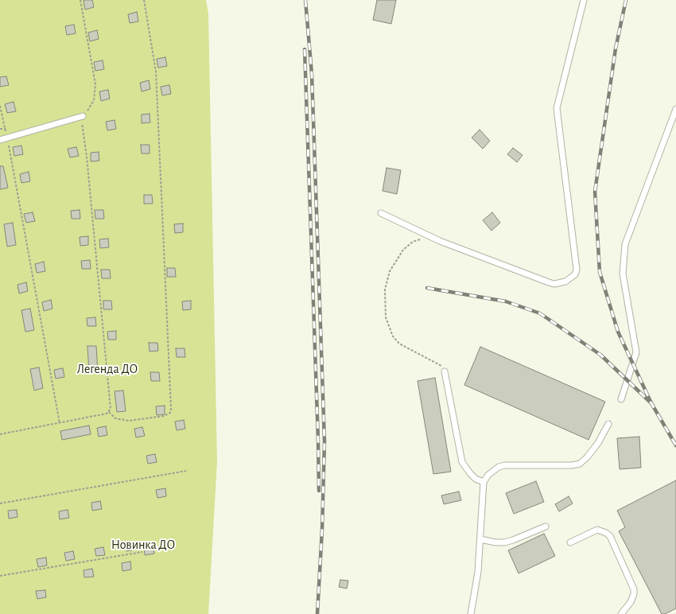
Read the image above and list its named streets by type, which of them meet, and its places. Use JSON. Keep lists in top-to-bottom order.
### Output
{
  "parks": ["Легенда ДО", "Новинка ДО"]
}
